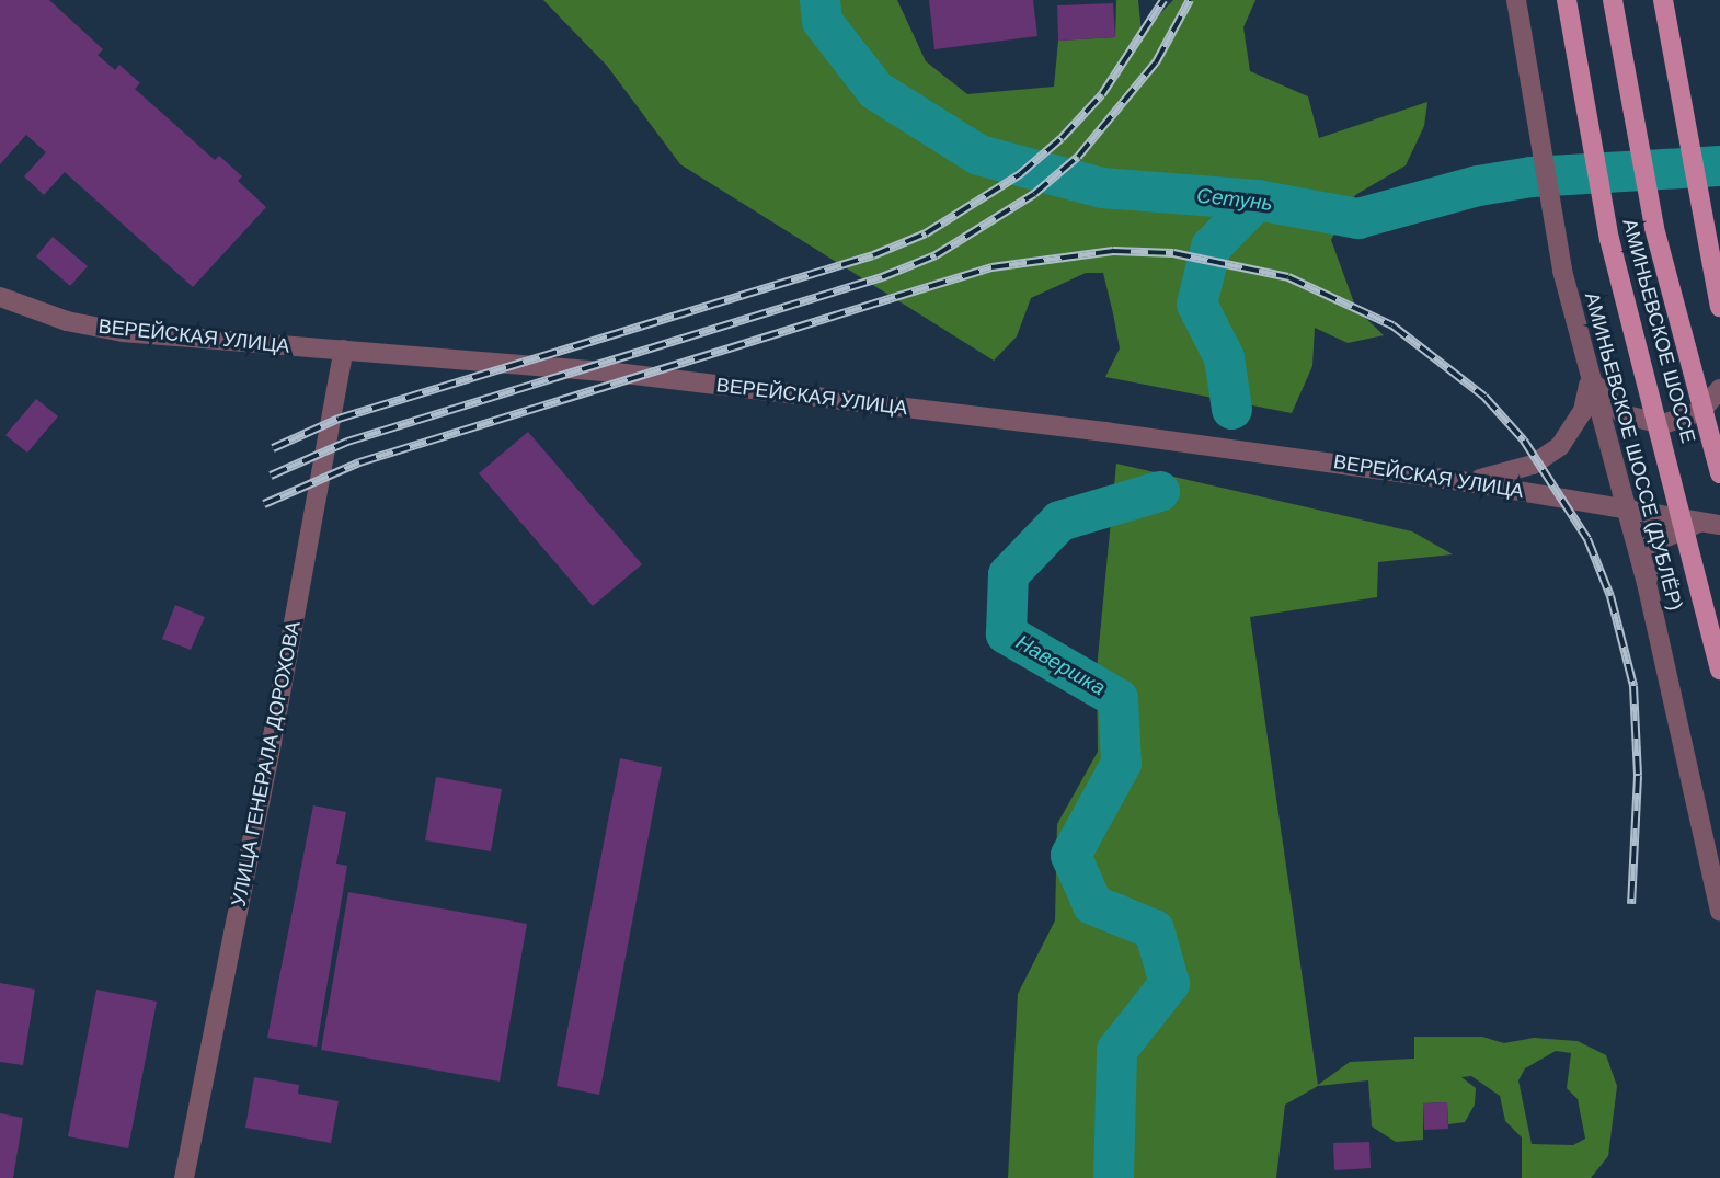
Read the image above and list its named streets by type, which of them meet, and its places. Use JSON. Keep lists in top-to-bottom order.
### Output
{
  "streets": {
    "main road": ["АМИНЬЕВСКОЕ ШОССЕ"],
    "street": ["ВЕРЕЙСКАЯ УЛИЦА", "АМИНЬЕВСКОЕ ШОССЕ (ДУБЛЁР)", "УЛИЦА ГЕНЕРАЛА ДОРОХОВА"]
  },
  "crossings": [
    ["ВЕРЕЙСКАЯ УЛИЦА", "АМИНЬЕВСКОЕ ШОССЕ (ДУБЛЁР)"],
    ["ВЕРЕЙСКАЯ УЛИЦА", "УЛИЦА ГЕНЕРАЛА ДОРОХОВА"]
  ],
  "water": ["Сетунь", "Навершка"]
}
